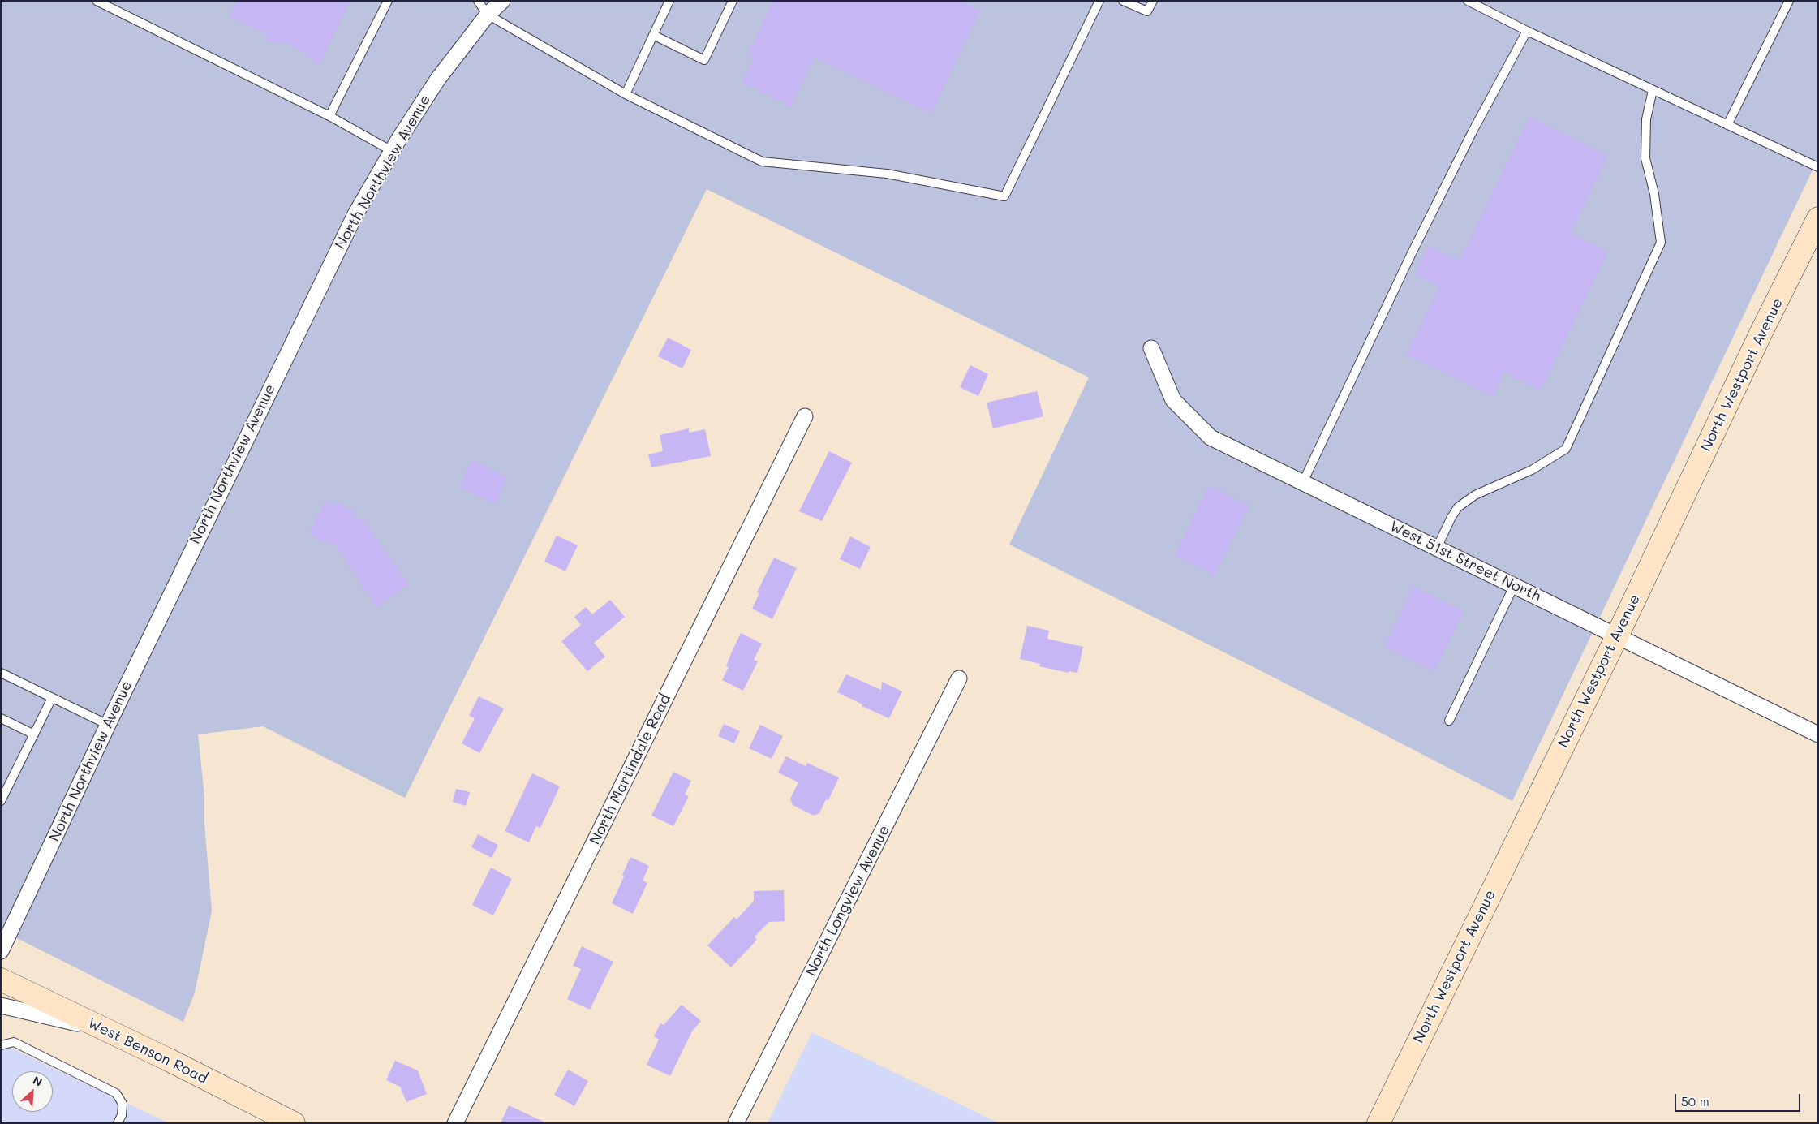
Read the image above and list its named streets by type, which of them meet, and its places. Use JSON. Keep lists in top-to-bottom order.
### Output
{
  "streets": {
    "main road": ["North Westport Avenue", "West Benson Road"],
    "street": [
      "North Northview Avenue",
      "West 51st Street North",
      "North Martindale Road",
      "North Longview Avenue"
    ]
  },
  "crossings": [
    ["North Westport Avenue", "West 51st Street North"]
  ],
  "scale_bar": "50 m",
  "north": "top right"
}
